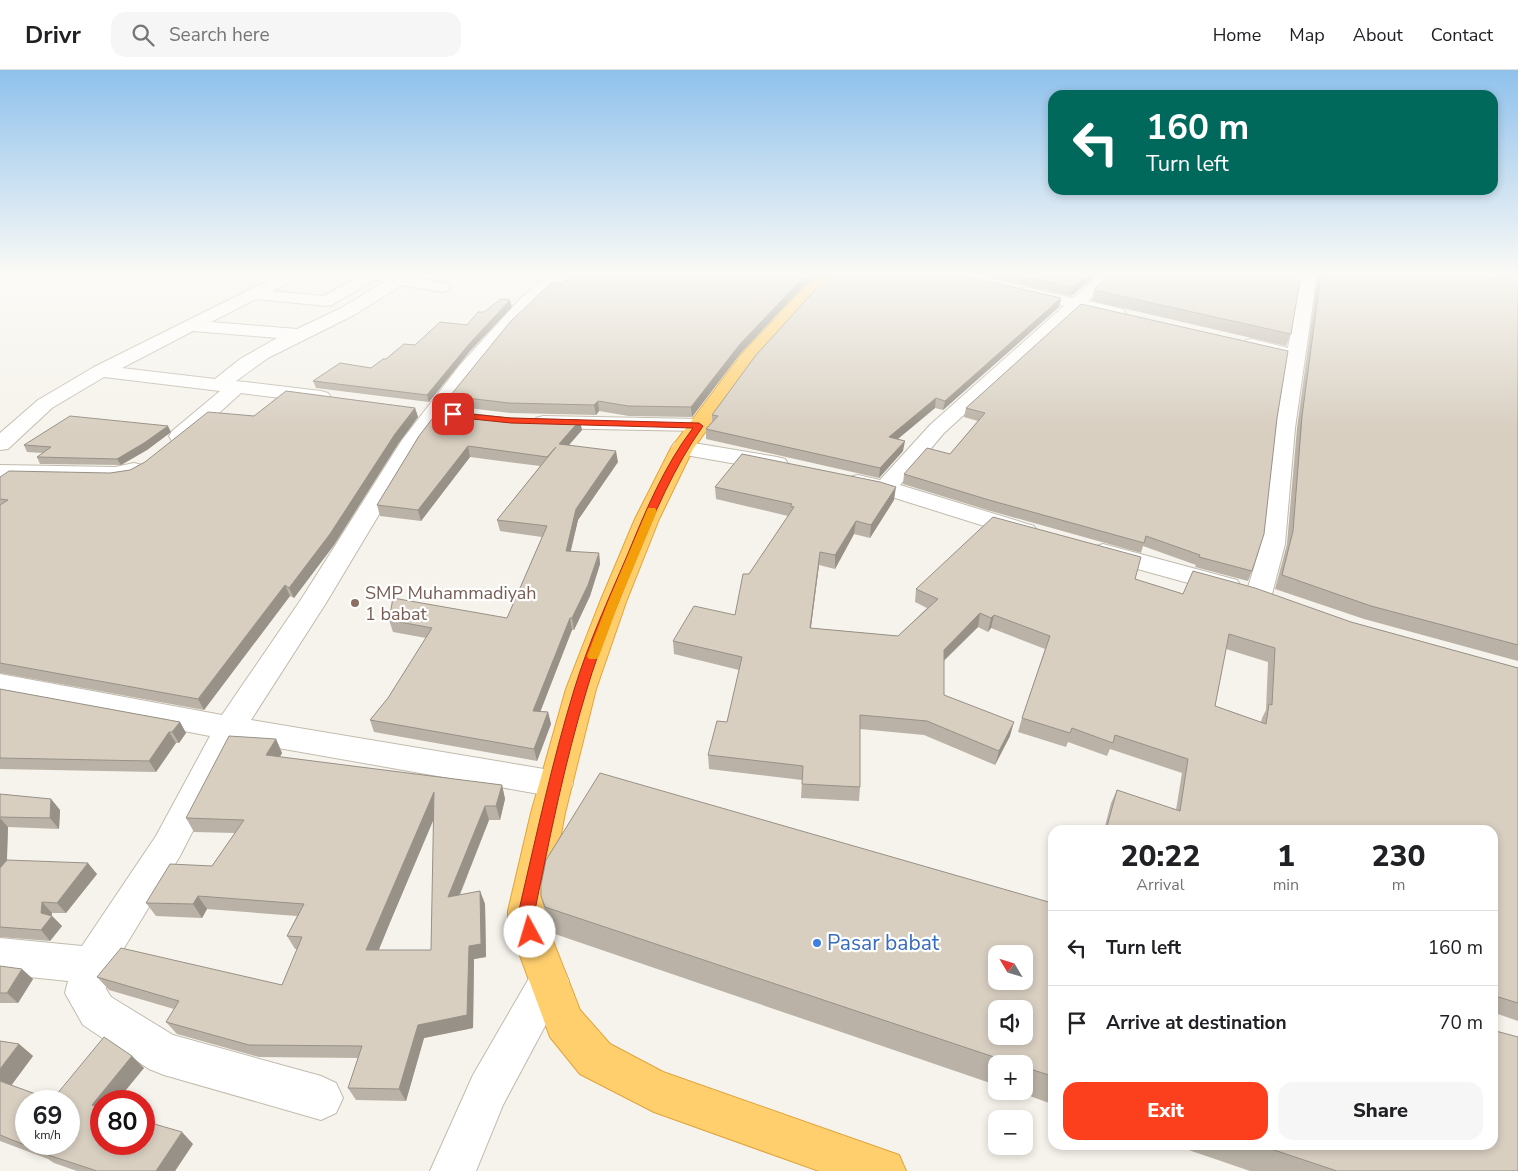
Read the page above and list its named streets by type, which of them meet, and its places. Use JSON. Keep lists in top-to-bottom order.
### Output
{
  "places": ["SMP Muhammadiyah 1 babat", "Pasar babat"],
  "north": "top left",
  "page": {
    "header": "Drivr",
    "search": "Search here",
    "nav": [
      "Home",
      "Map",
      "About",
      "Contact"
    ],
    "turn": ["160 m", "Turn left"],
    "eta": [
      "20:22",
      "Arrival",
      "1",
      "min",
      "230",
      "m"
    ],
    "list": [
      {
        "name": "Turn left",
        "value": "160 m"
      },
      {
        "name": "Arrive at destination",
        "value": "70 m"
      }
    ],
    "map_buttons": ["+", "−"],
    "buttons": ["Exit", "Share"],
    "speed": "69 km/h",
    "limit": "80"
  }
}
